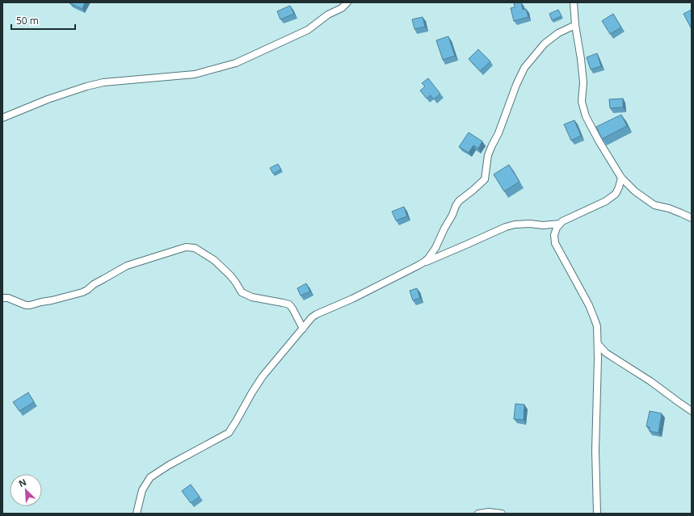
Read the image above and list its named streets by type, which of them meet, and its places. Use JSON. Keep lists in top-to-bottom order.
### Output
{
  "scale_bar": "50 m",
  "north": "top left"
}
